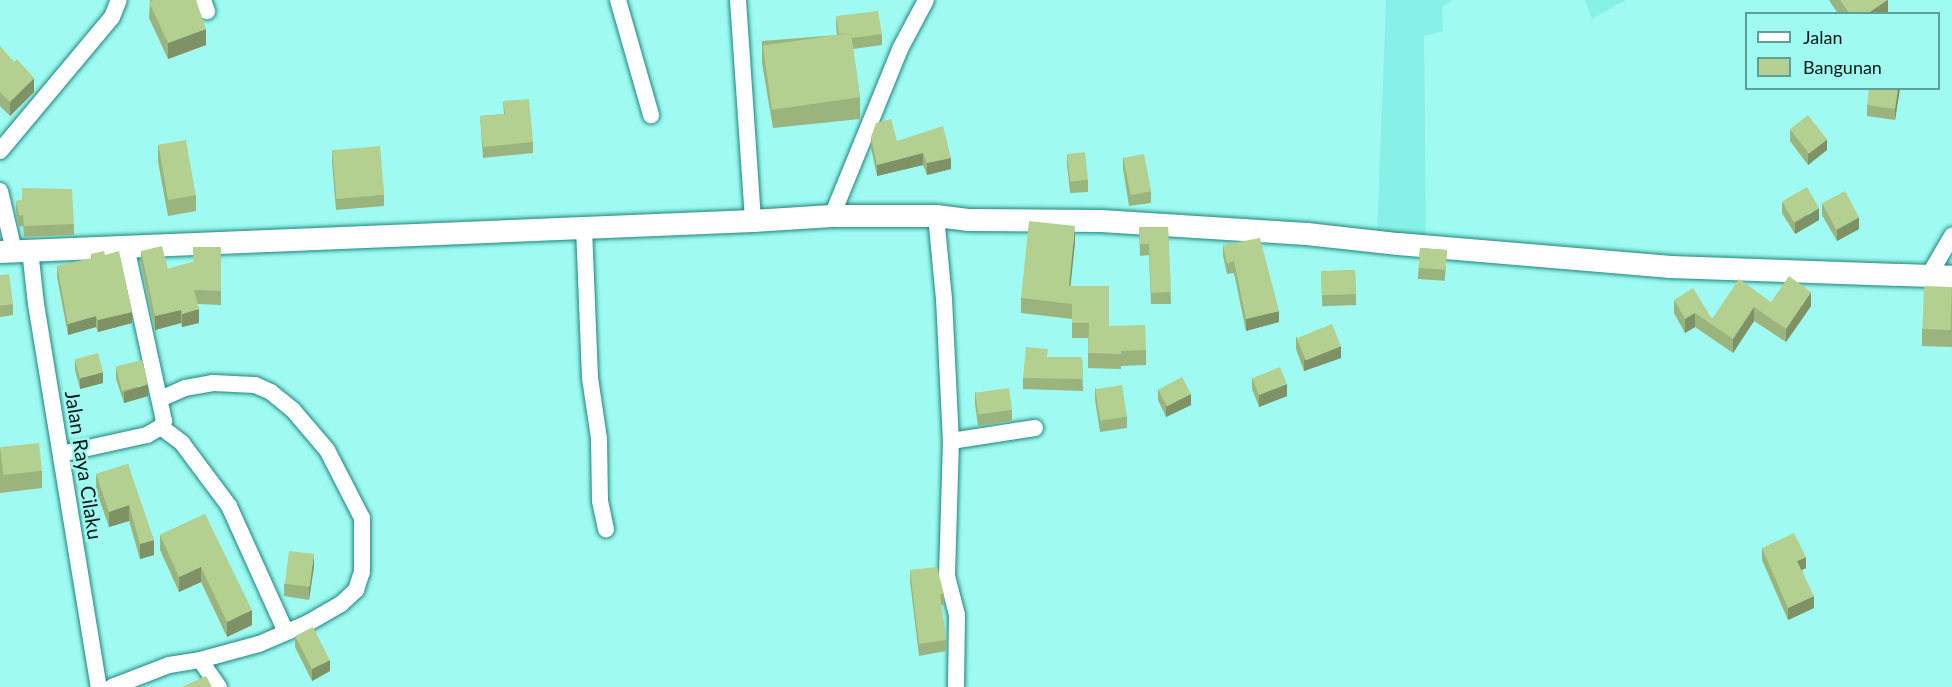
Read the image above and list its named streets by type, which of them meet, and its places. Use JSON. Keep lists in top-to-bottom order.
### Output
{
  "streets": {
    "street": ["Jalan Raya Cilaku"]
  },
  "legend": ["Jalan", "Bangunan"]
}
